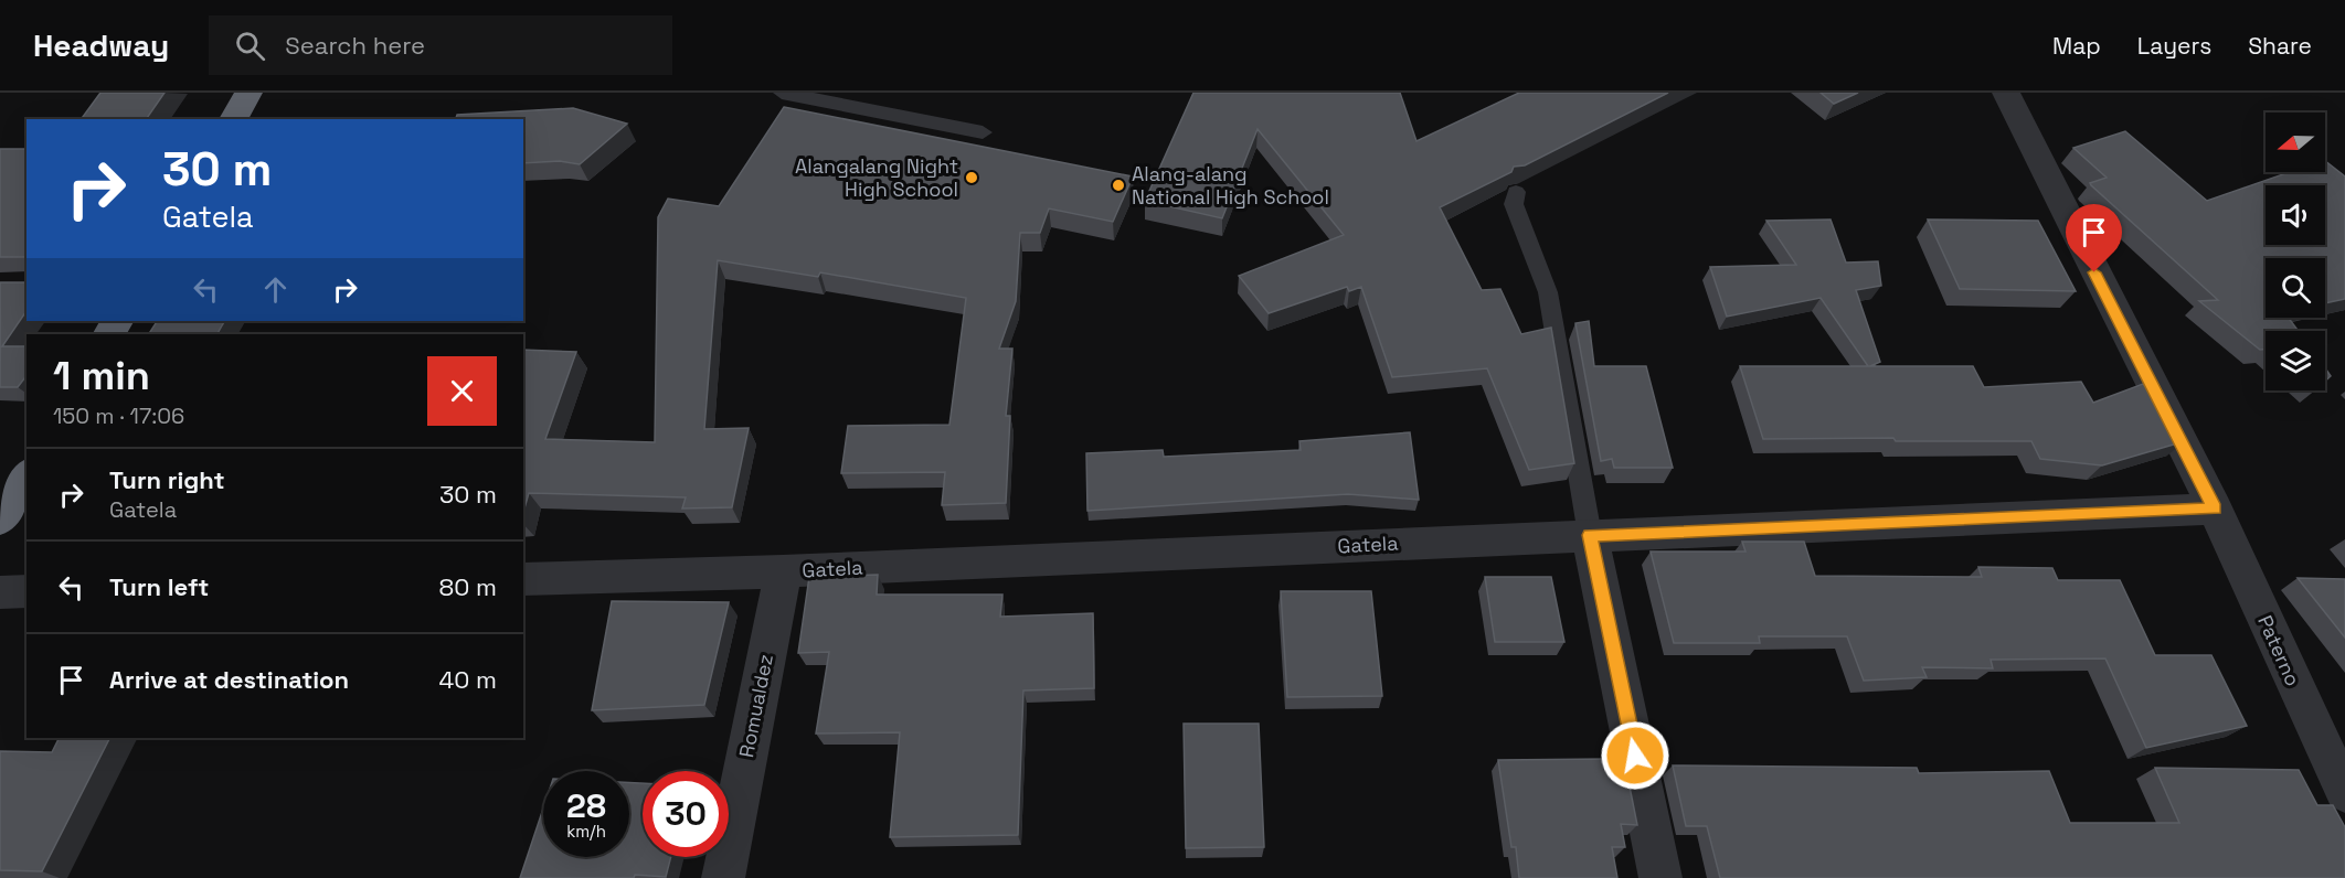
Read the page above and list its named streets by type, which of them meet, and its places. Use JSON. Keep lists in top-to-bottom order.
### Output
{
  "streets": {
    "street": ["Gatela", "Paterno", "Romualdez"]
  },
  "crossings": [
    ["Gatela", "Paterno"],
    ["Gatela", "Romualdez"]
  ],
  "places": ["Alangalang Night High School", "Alang-alang National High School"],
  "north": "left",
  "page": {
    "header": "Headway",
    "search": "Search here",
    "nav": ["Map", "Layers", "Share"],
    "turn": ["30 m", "Gatela"],
    "heading": ["1 min", "150 m · 17:06"],
    "list": [
      {
        "name": "Turn right",
        "note": "Gatela",
        "value": "30 m"
      },
      {
        "name": "Turn left",
        "value": "80 m"
      },
      {
        "name": "Arrive at destination",
        "value": "40 m"
      }
    ],
    "speed": "28 km/h",
    "limit": "30"
  }
}
